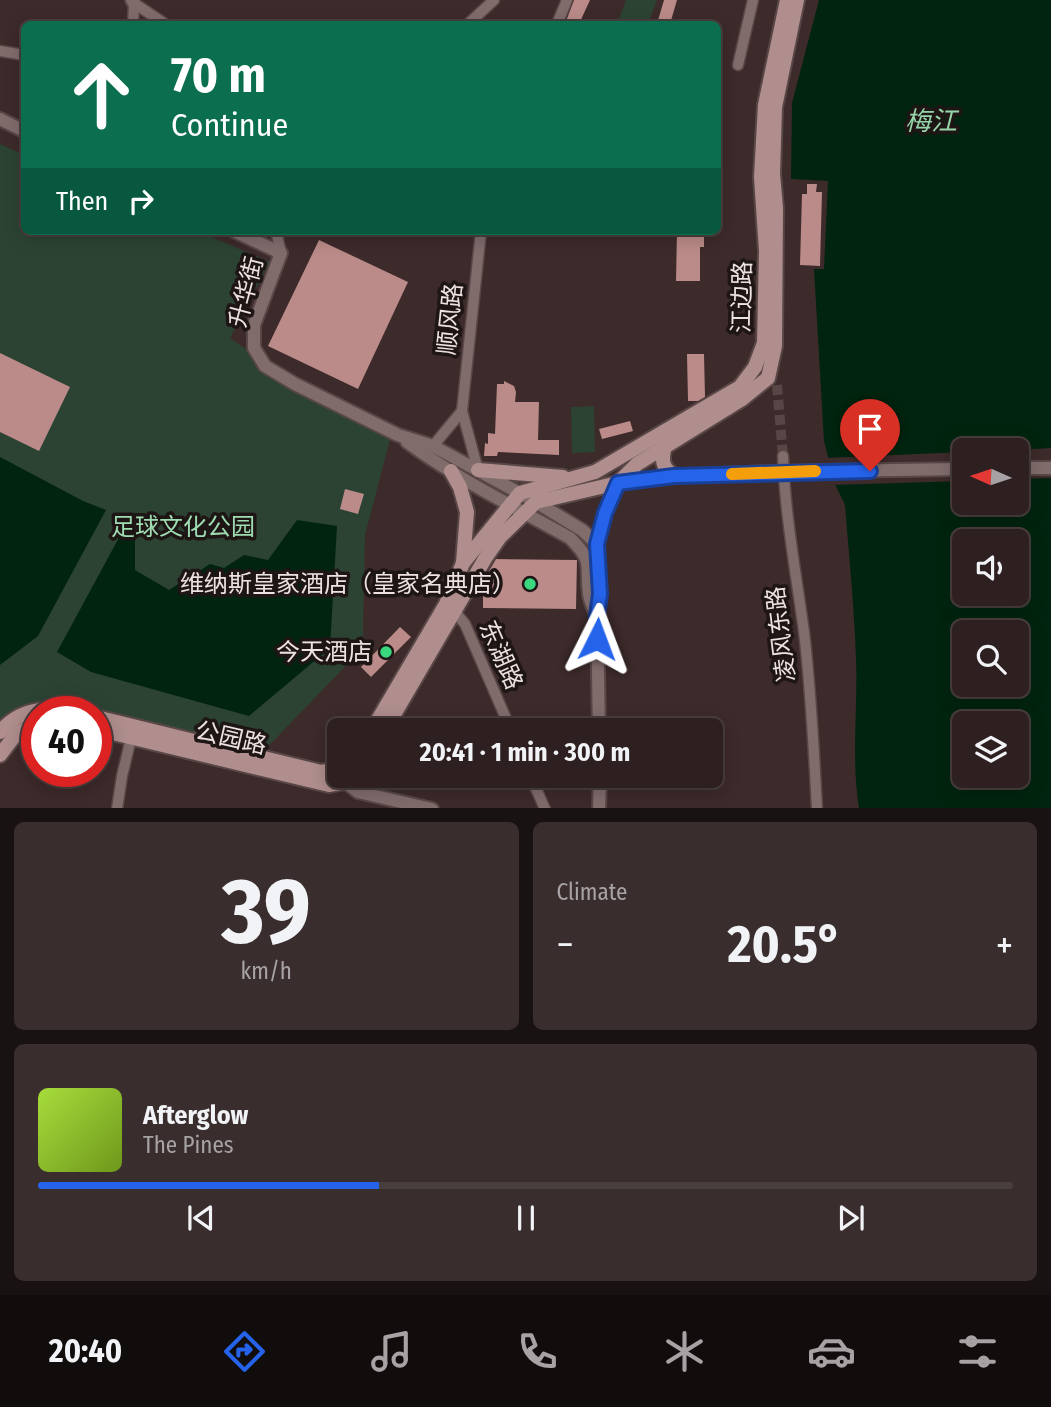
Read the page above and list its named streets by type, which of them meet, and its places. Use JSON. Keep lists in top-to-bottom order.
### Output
{
  "streets": {
    "main road": ["江边路", "公园路"],
    "street": [
      "升华街",
      "顺风路",
      "凌风东路",
      "东湖路"
    ]
  },
  "crossings": [
    ["升华街", "江边路"],
    ["升华街", "顺风路"]
  ],
  "water": ["梅江"],
  "parks": ["足球文化公园"],
  "places": ["维纳斯皇家酒店（皇家名典店）", "今天酒店"],
  "north": "left",
  "page": {
    "turn": ["70 m", "Continue"],
    "then": "Then",
    "limit": "40",
    "trip": "20:41 · 1 min · 300 m",
    "tile": [
      ["39", "km/h"],
      "Climate"
    ],
    "heat": ["−", "20.5°", "+"],
    "song": ["Afterglow", "The Pines"],
    "tabs": "20:40"
  }
}
